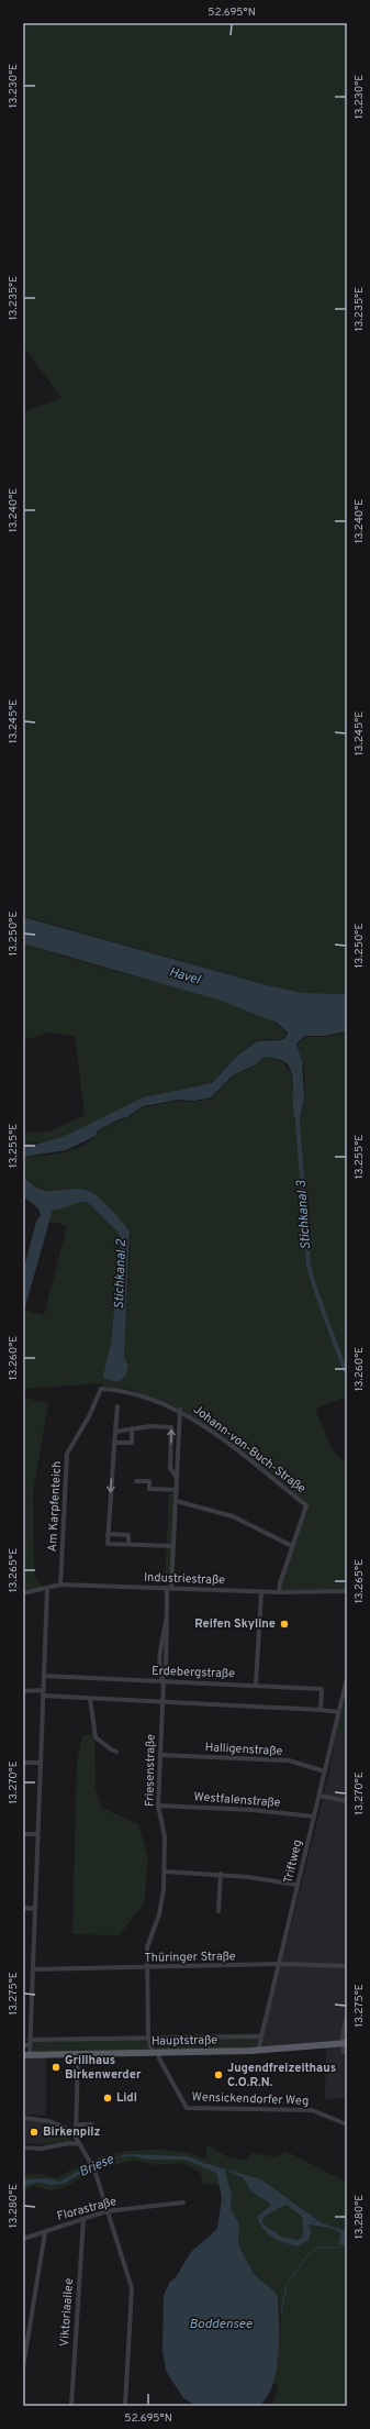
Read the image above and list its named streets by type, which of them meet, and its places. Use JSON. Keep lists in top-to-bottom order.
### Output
{
  "streets": {
    "main road": ["Hauptstraße"],
    "street": [
      "Johann-von-Buch-Straße",
      "Am Karpfenteich",
      "Industriestraße",
      "Erdebergstraße",
      "Halligenstraße",
      "Friesenstraße",
      "Westfalenstraße",
      "Triftweg",
      "Thüringer Straße",
      "Wensickendorfer Weg",
      "Florastraße",
      "Viktoriaallee"
    ]
  },
  "crossings": [
    ["Johann-von-Buch-Straße", "Am Karpfenteich"],
    ["Johann-von-Buch-Straße", "Friesenstraße"],
    ["Am Karpfenteich", "Industriestraße"],
    ["Am Karpfenteich", "Friesenstraße"],
    ["Industriestraße", "Friesenstraße"],
    ["Erdebergstraße", "Friesenstraße"],
    ["Halligenstraße", "Friesenstraße"],
    ["Halligenstraße", "Triftweg"],
    ["Friesenstraße", "Westfalenstraße"],
    ["Friesenstraße", "Thüringer Straße"],
    ["Friesenstraße", "Hauptstraße"],
    ["Friesenstraße", "Wensickendorfer Weg"],
    ["Westfalenstraße", "Triftweg"],
    ["Triftweg", "Thüringer Straße"],
    ["Triftweg", "Hauptstraße"],
    ["Hauptstraße", "Wensickendorfer Weg"],
    ["Florastraße", "Viktoriaallee"]
  ],
  "water": [
    "Havel",
    "Stichkanal 3",
    "Stichkanal 2",
    "Briese",
    "Boddensee"
  ],
  "places": [
    "Reifen Skyline",
    "Grillhaus Birkenwerder",
    "Jugendfreizeithaus C.O.R.N.",
    "Lidl",
    "Birkenpilz"
  ],
  "coordinates": [
    "52.695°N",
    "13.230°E",
    "13.235°E",
    "13.240°E",
    "13.245°E",
    "13.250°E",
    "13.255°E",
    "13.260°E",
    "13.265°E",
    "13.270°E",
    "13.275°E",
    "13.280°E"
  ]
}
